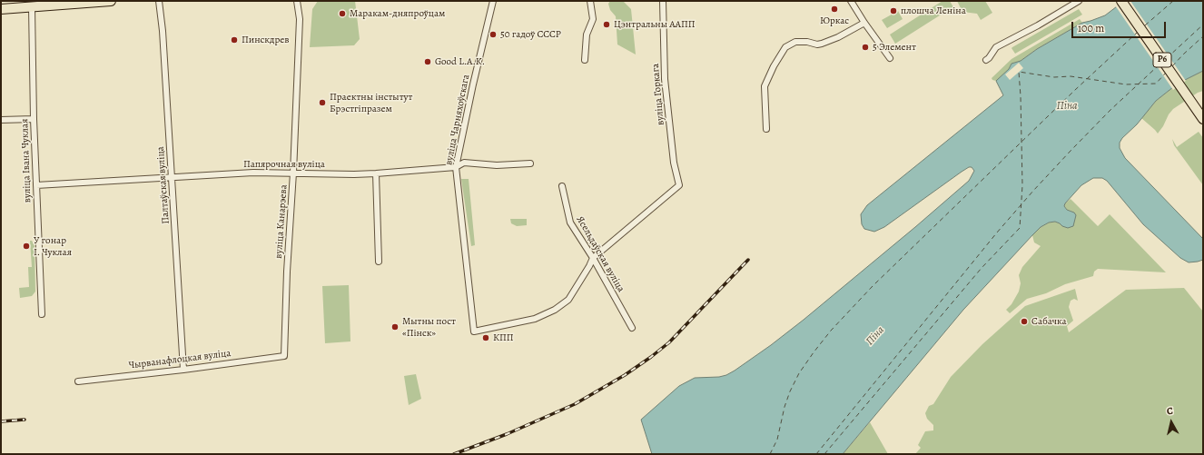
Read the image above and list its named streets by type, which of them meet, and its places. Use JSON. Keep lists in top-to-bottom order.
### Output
{
  "streets": {
    "main road": ["Р6"],
    "street": [
      "вуліца Горкага",
      "вуліца Чарняхоўскага",
      "вуліца Івана Чуклая",
      "Папярочная вуліца",
      "Палтаўская вуліца",
      "вуліца Канарэева",
      "Ясельдаўская вуліца",
      "Чырванафлоцкая вуліца"
    ]
  },
  "crossings": [
    ["вуліца Горкага", "вуліца Чарняхоўскага"],
    ["вуліца Горкага", "Ясельдаўская вуліца"],
    ["вуліца Чарняхоўскага", "Папярочная вуліца"],
    ["вуліца Чарняхоўскага", "Ясельдаўская вуліца"],
    ["вуліца Івана Чуклая", "Папярочная вуліца"],
    ["Папярочная вуліца", "Палтаўская вуліца"],
    ["Папярочная вуліца", "вуліца Канарэева"],
    ["Палтаўская вуліца", "Чырванафлоцкая вуліца"],
    ["вуліца Канарэева", "Чырванафлоцкая вуліца"]
  ],
  "water": ["Піна"],
  "places": [
    "Юркас",
    "плошча Леніна",
    "Маракам-дняпроўцам",
    "Цэнтральны ААПП",
    "50 гадоў СССР",
    "Пинскдрев",
    "5 Элемент",
    "Good L.A.K.",
    "Праектны інстытут Брэстгіпразем",
    "У гонар І. Чуклая",
    "Сабачка",
    "Мытны пост «Пінск»",
    "КПП"
  ],
  "scale_bar": "100 m",
  "north": "top"
}
